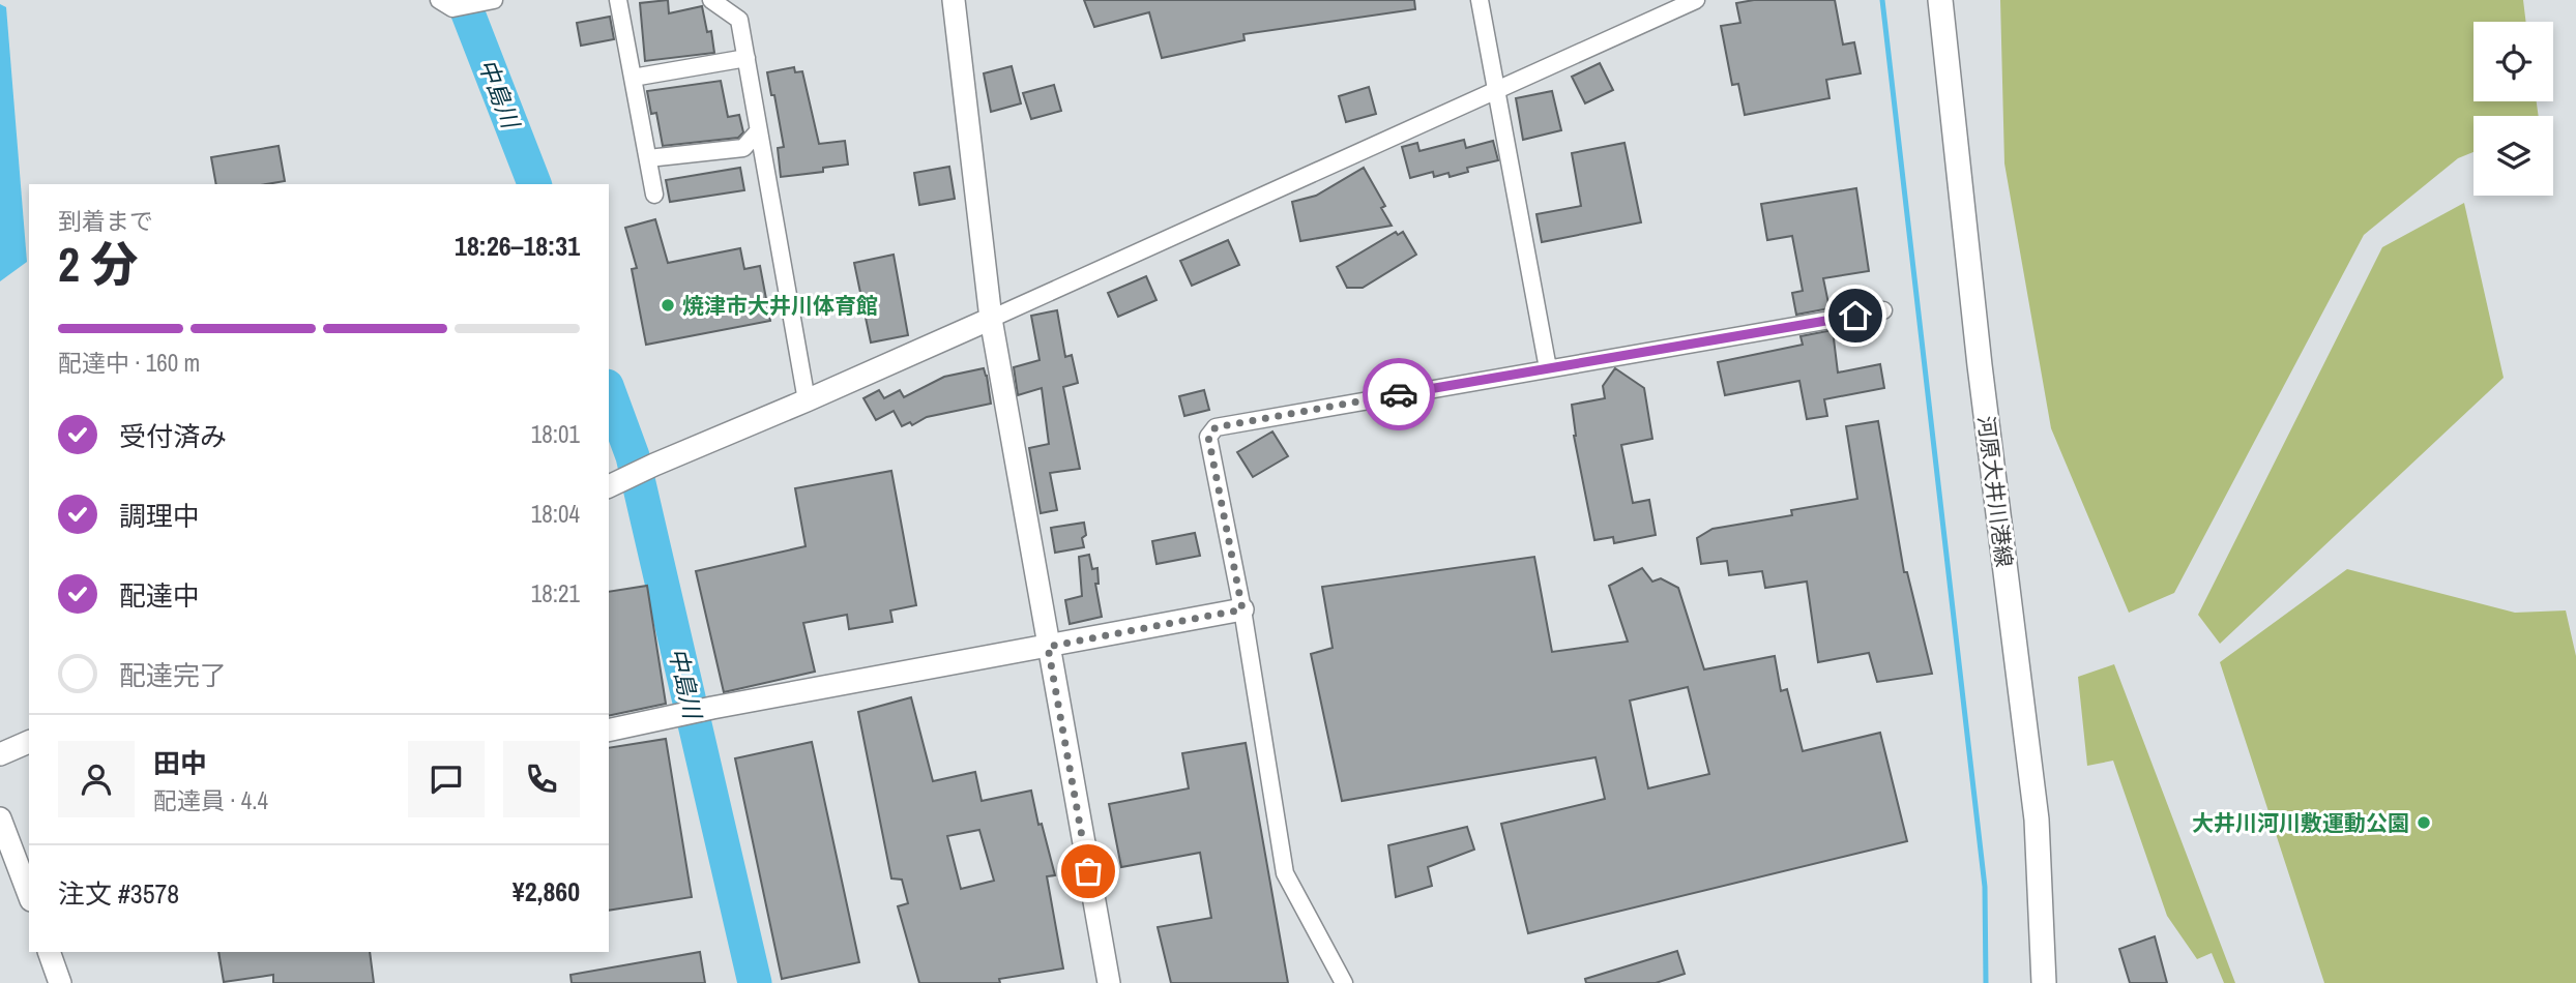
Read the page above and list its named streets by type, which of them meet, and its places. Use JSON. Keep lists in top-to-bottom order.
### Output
{
  "streets": {
    "main road": ["河原大井川港線"]
  },
  "water": ["中島川"],
  "places": ["焼津市大井川体育館", "大井川河川敷運動公園"],
  "page": {
    "heading": ["2 分", "到着まで", "18:26–18:31"],
    "panel": [
      "田中",
      "配達員 · 4.4",
      "注文 #3578",
      "¥2,860"
    ],
    "bar": "配達中 · 160 m",
    "list": [
      ["受付済み", "18:01"],
      ["調理中", "18:04"],
      ["配達中", "18:21"],
      "配達完了"
    ]
  }
}
